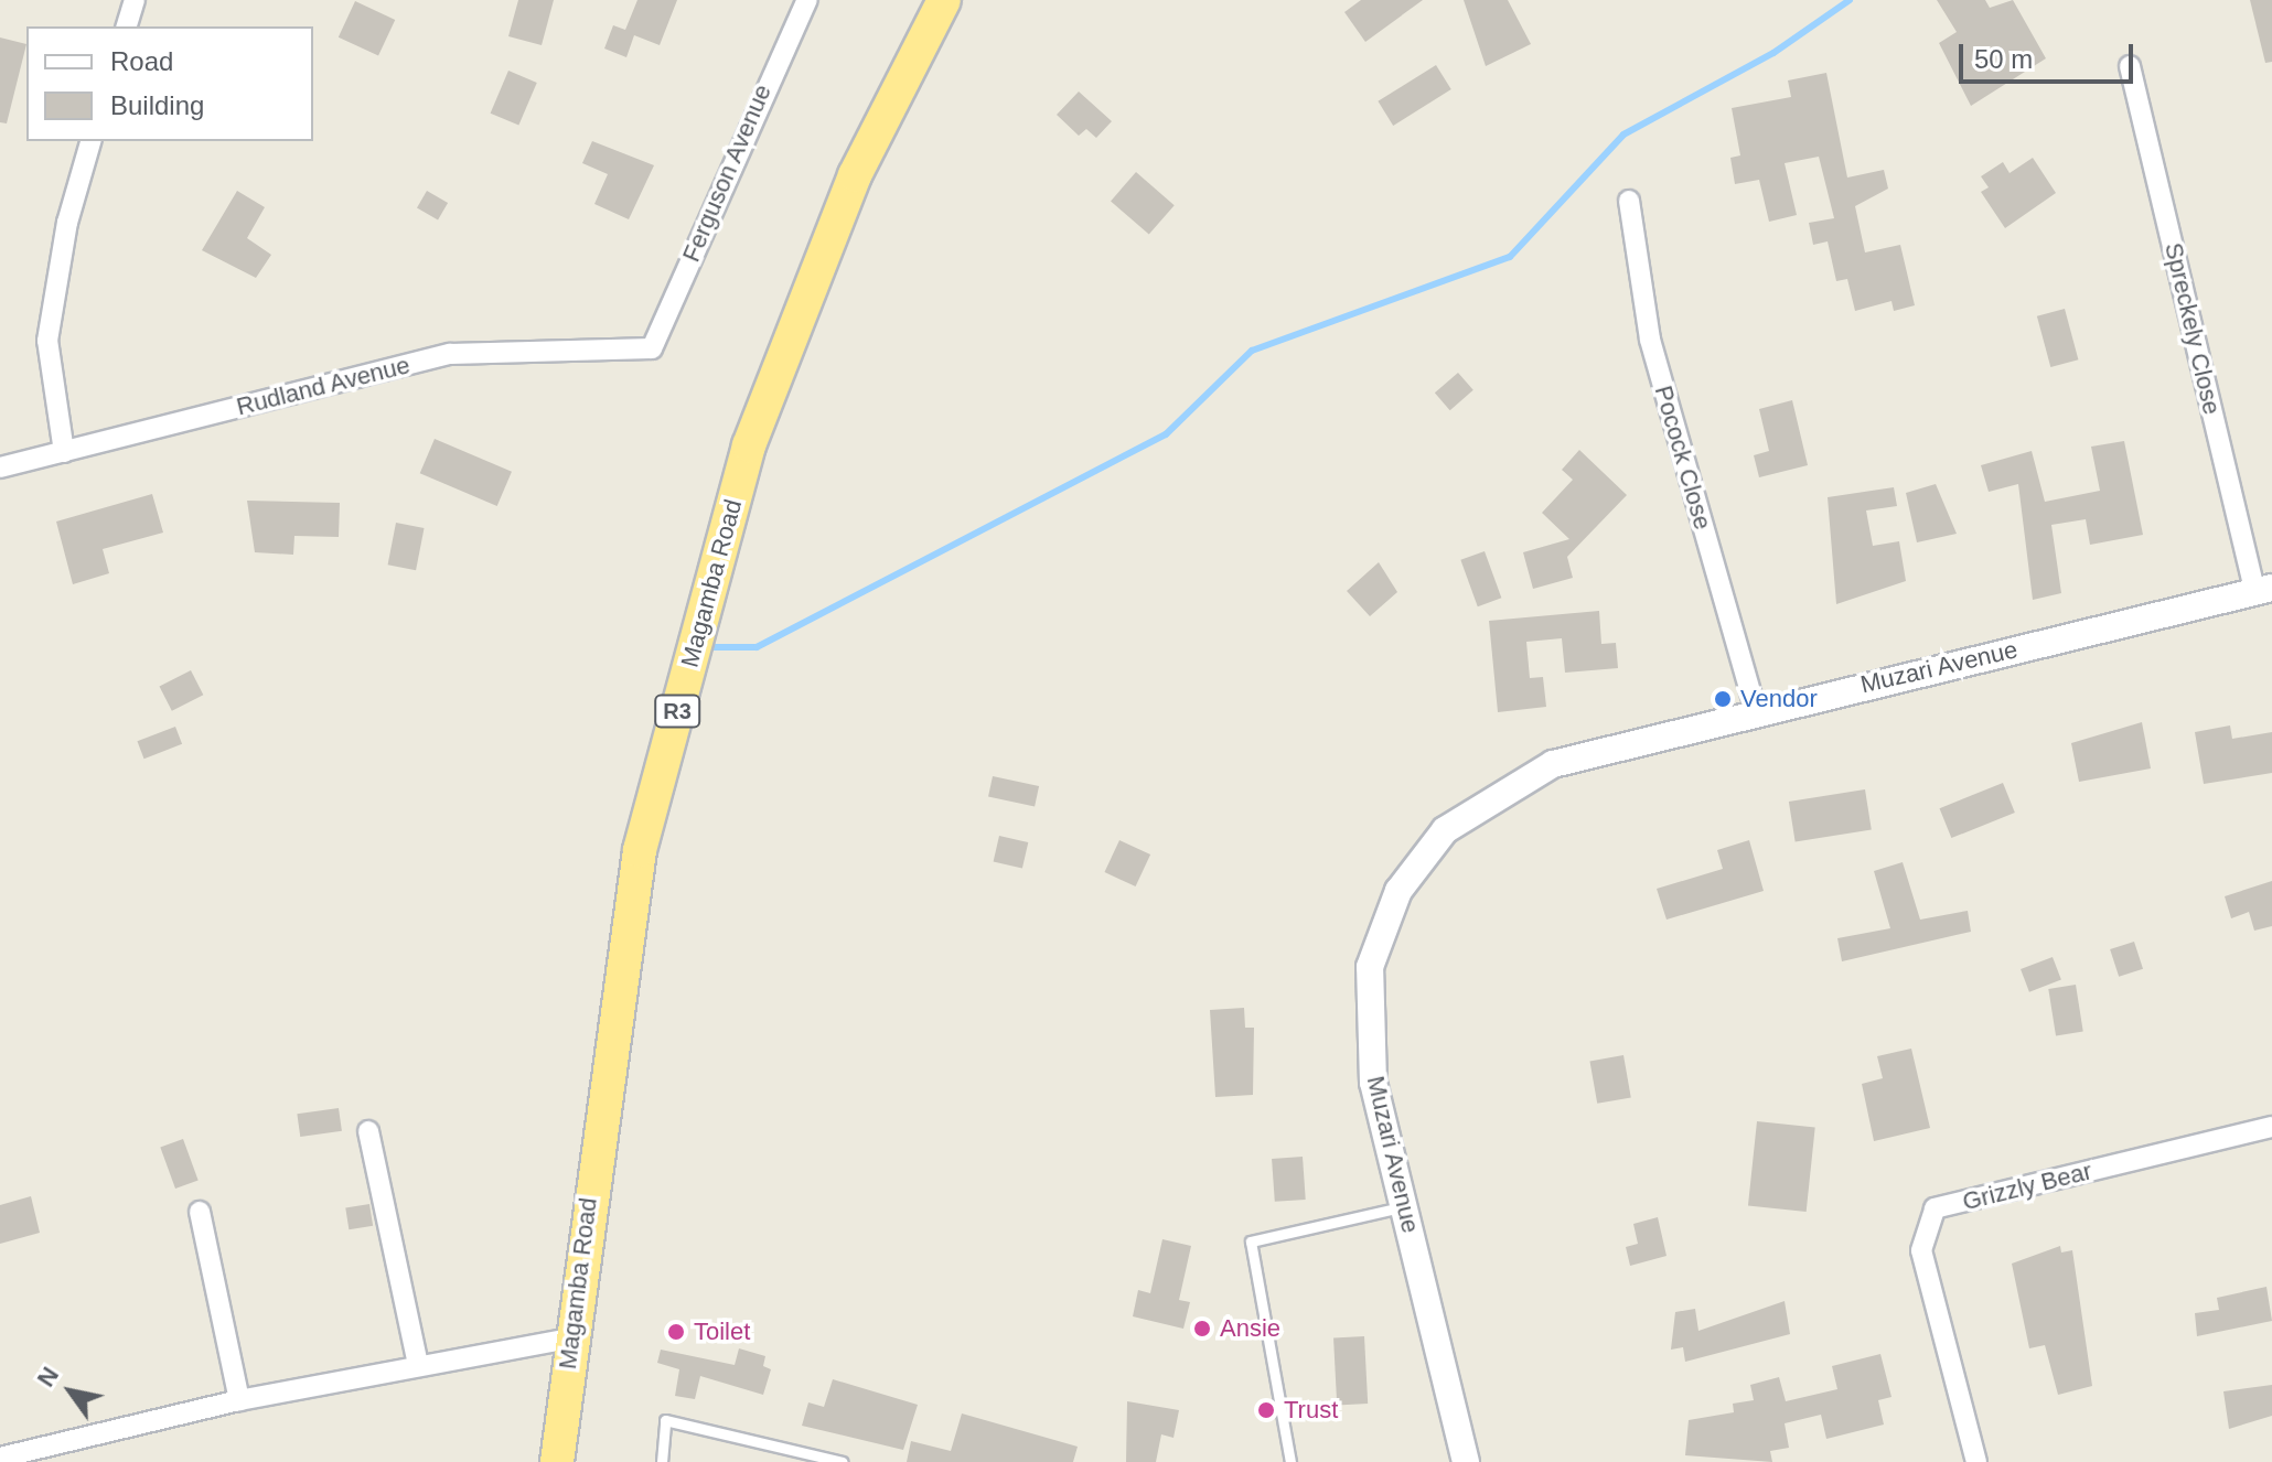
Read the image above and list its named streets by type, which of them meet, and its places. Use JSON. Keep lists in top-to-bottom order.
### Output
{
  "streets": {
    "highway": ["Magamba Road", "R3"],
    "street": [
      "Ferguson Avenue",
      "Spreckely Close",
      "Rudland Avenue",
      "Pocock Close",
      "Muzari Avenue",
      "Grizzly Bear"
    ]
  },
  "crossings": [
    ["Ferguson Avenue", "Rudland Avenue"],
    ["Spreckely Close", "Muzari Avenue"],
    ["Pocock Close", "Muzari Avenue"]
  ],
  "places": [
    "Vendor",
    "Ansie",
    "Toilet",
    "Trust"
  ],
  "legend": ["Road", "Building"],
  "scale_bar": "50 m",
  "north": "top left"
}
